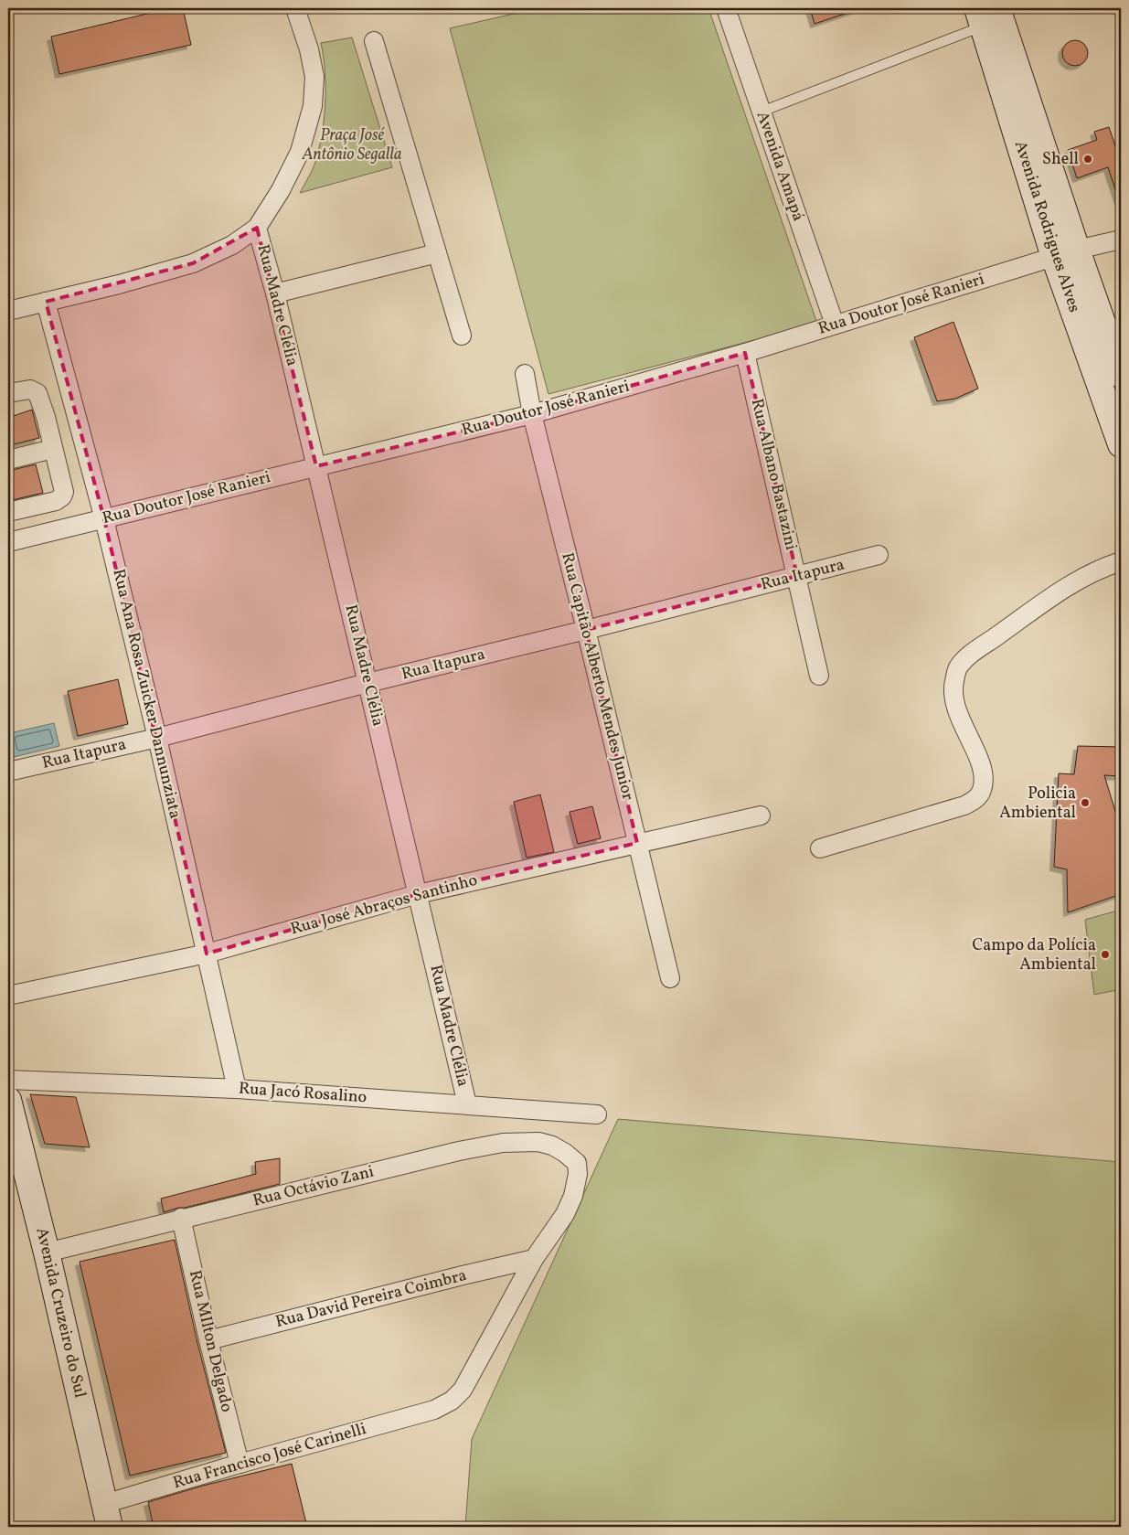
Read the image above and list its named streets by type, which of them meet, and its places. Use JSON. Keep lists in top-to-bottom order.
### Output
{
  "streets": {
    "main road": ["Avenida Rodrigues Alves", "Avenida Cruzeiro do Sul"],
    "street": [
      "Avenida Amapá",
      "Rua Doutor José Ranieri",
      "Rua Madre Clélia",
      "Rua Albano Bastazini",
      "Rua Itapura",
      "Rua Capitão Alberto Mendes Junior",
      "Rua Ana Rosa Zuicker Dannunziata",
      "Rua José Abraços Santinho",
      "Rua Jacó Rosalino",
      "Rua Octávio Zani",
      "Rua David Pereira Coimbra",
      "Rua MIlton Delgado",
      "Rua Francisco José Carinelli"
    ]
  },
  "crossings": [
    ["Avenida Amapá", "Rua Doutor José Ranieri"],
    ["Avenida Rodrigues Alves", "Rua Doutor José Ranieri"],
    ["Rua Doutor José Ranieri", "Rua Madre Clélia"],
    ["Rua Doutor José Ranieri", "Rua Albano Bastazini"],
    ["Rua Doutor José Ranieri", "Rua Capitão Alberto Mendes Junior"],
    ["Rua Doutor José Ranieri", "Rua Ana Rosa Zuicker Dannunziata"],
    ["Rua Madre Clélia", "Rua Itapura"],
    ["Rua Madre Clélia", "Rua José Abraços Santinho"],
    ["Rua Madre Clélia", "Rua Jacó Rosalino"],
    ["Rua Albano Bastazini", "Rua Itapura"],
    ["Rua Itapura", "Rua Capitão Alberto Mendes Junior"],
    ["Rua Itapura", "Rua Ana Rosa Zuicker Dannunziata"],
    ["Rua Capitão Alberto Mendes Junior", "Rua José Abraços Santinho"],
    ["Rua Ana Rosa Zuicker Dannunziata", "Rua José Abraços Santinho"],
    ["Rua Ana Rosa Zuicker Dannunziata", "Rua Jacó Rosalino"],
    ["Rua Octávio Zani", "Avenida Cruzeiro do Sul"],
    ["Rua Octávio Zani", "Rua MIlton Delgado"],
    ["Rua Octávio Zani", "Rua Francisco José Carinelli"],
    ["Rua David Pereira Coimbra", "Rua MIlton Delgado"],
    ["Rua David Pereira Coimbra", "Rua Francisco José Carinelli"],
    ["Avenida Cruzeiro do Sul", "Rua Francisco José Carinelli"],
    ["Rua MIlton Delgado", "Rua Francisco José Carinelli"]
  ],
  "parks": ["Praça José Antônio Segalla"],
  "places": ["Shell", "Policia Ambiental", "Campo da Polícia Ambiental"]
}
